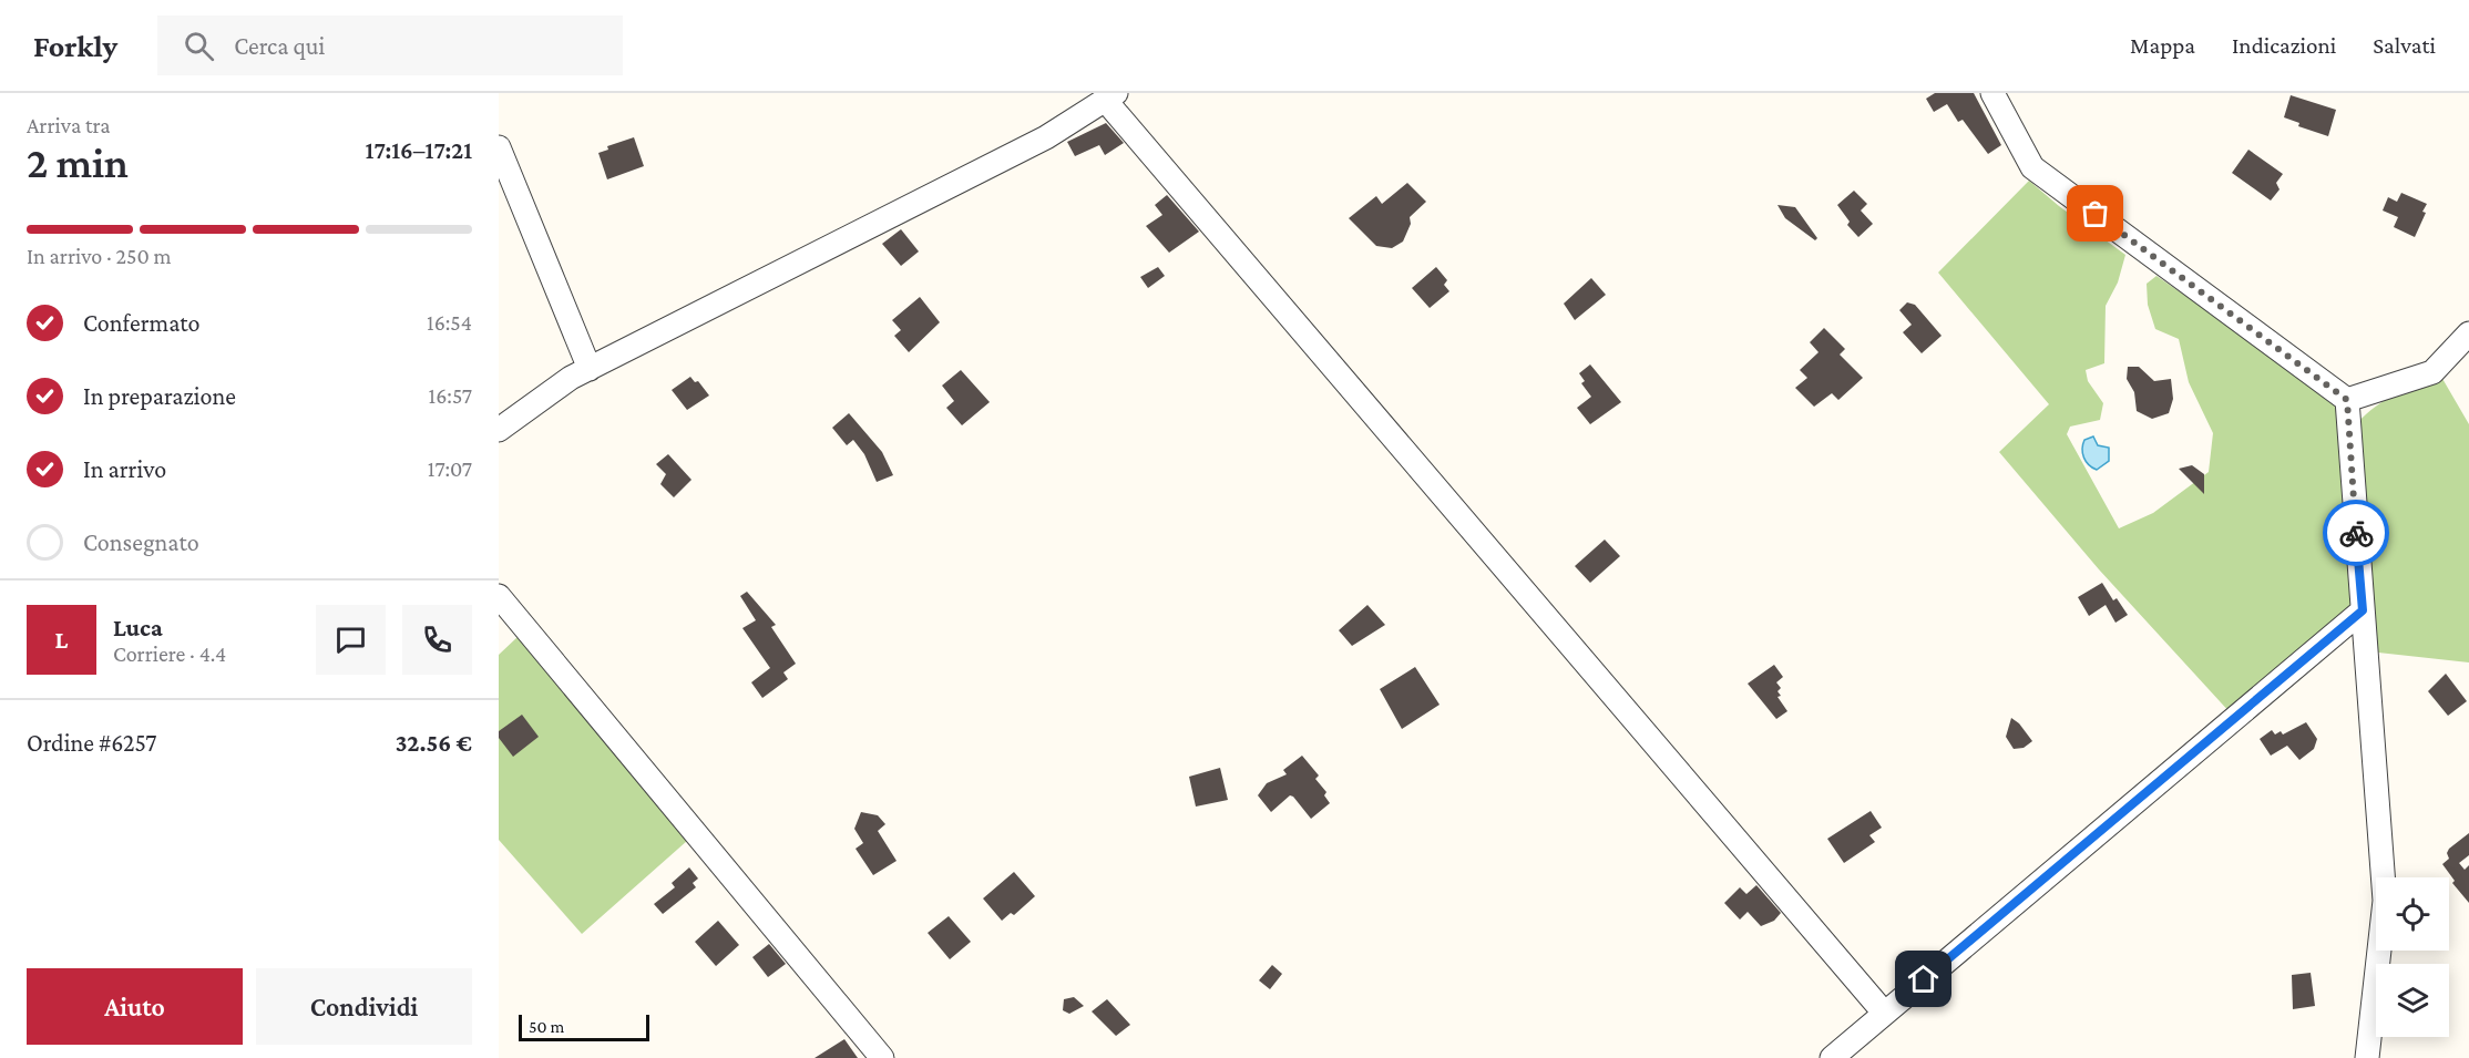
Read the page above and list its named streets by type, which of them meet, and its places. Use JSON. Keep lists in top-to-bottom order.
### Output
{
  "scale_bar": "50 m",
  "page": {
    "header": "Forkly",
    "search": "Cerca qui",
    "nav": ["Mappa", "Indicazioni", "Salvati"],
    "heading": ["2 min", "Arriva tra", "17:16–17:21"],
    "panel": [
      "Luca",
      "Corriere · 4.4",
      "Ordine #6257",
      "32.56 €"
    ],
    "bar": "In arrivo · 250 m",
    "list": [
      ["Confermato", "16:54"],
      ["In preparazione", "16:57"],
      ["In arrivo", "17:07"],
      "Consegnato"
    ],
    "round": "L",
    "buttons": ["Aiuto", "Condividi"],
    "scale": "50 m"
  }
}
